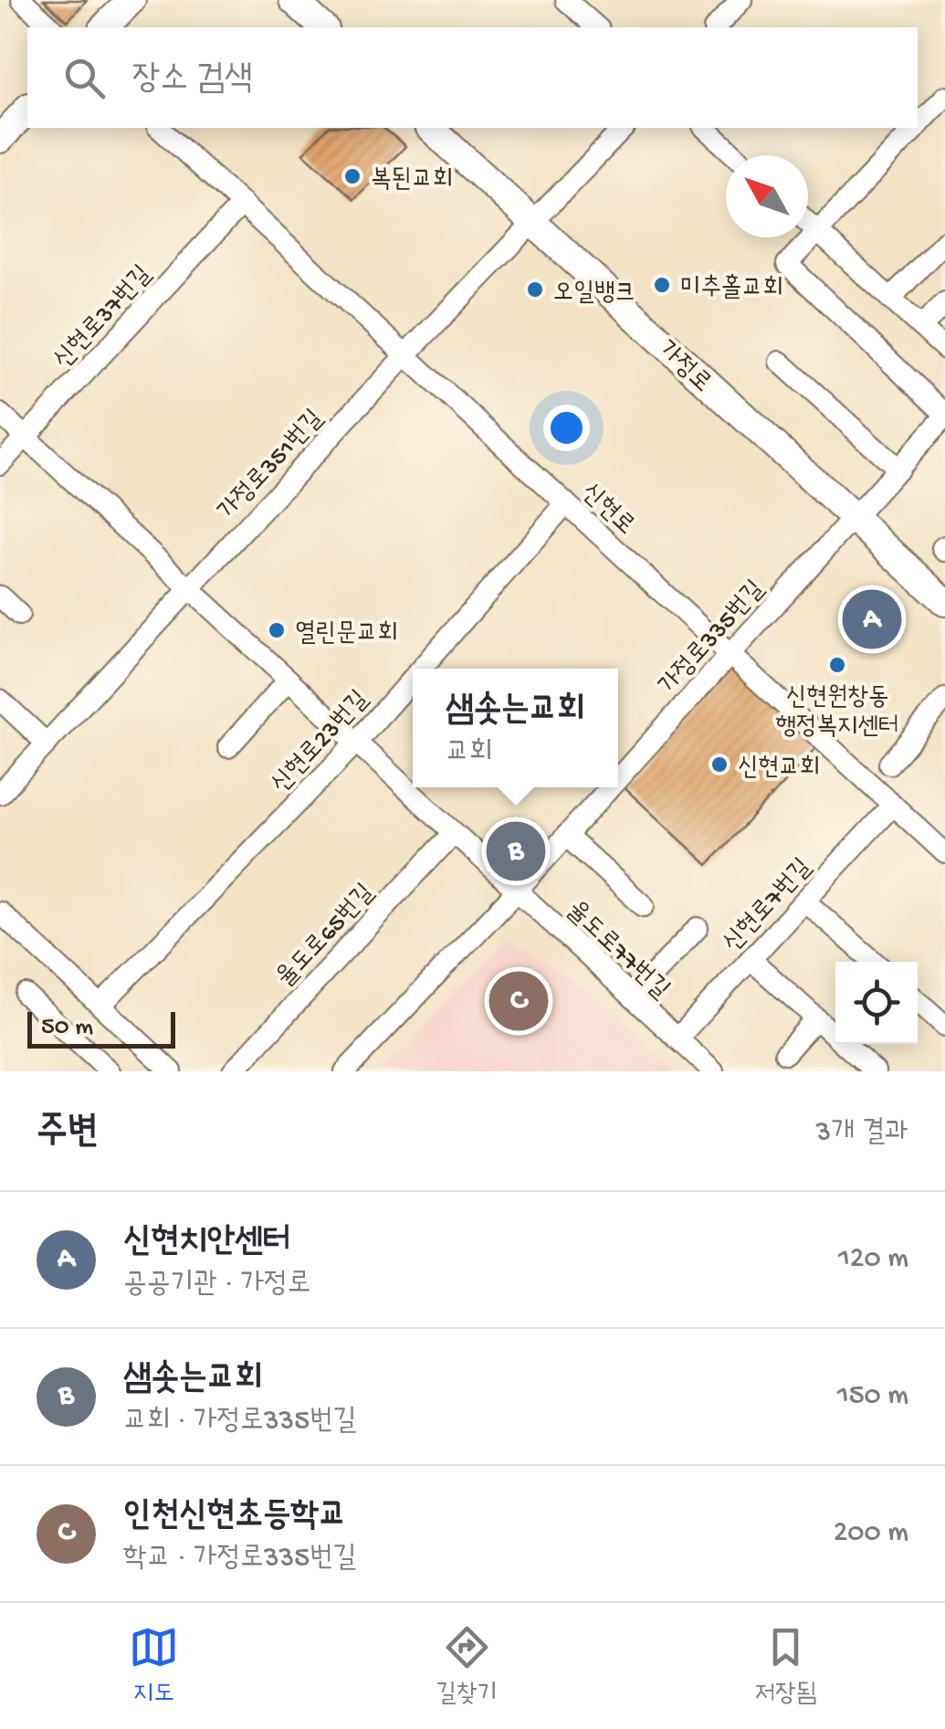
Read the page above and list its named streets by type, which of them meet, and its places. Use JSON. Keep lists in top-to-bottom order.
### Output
{
  "streets": {
    "street": [
      "신현로37번길",
      "가정로",
      "가정로351번길",
      "신현로",
      "가정로335번길",
      "신현로23번길",
      "신현로7번길",
      "율도로65번길",
      "율도로77번길"
    ]
  },
  "crossings": [
    ["신현로37번길", "신현로"],
    ["신현로37번길", "율도로77번길"],
    ["가정로", "가정로351번길"],
    ["가정로", "가정로335번길"],
    ["가정로351번길", "신현로"],
    ["가정로351번길", "율도로77번길"],
    ["신현로", "가정로335번길"],
    ["신현로", "신현로23번길"],
    ["신현로", "신현로7번길"],
    ["가정로335번길", "율도로77번길"],
    ["신현로23번길", "율도로77번길"],
    ["신현로7번길", "율도로77번길"],
    ["율도로65번길", "율도로77번길"]
  ],
  "places": [
    "복된교회",
    "미추홀교회",
    "오일뱅크",
    "열린문교회",
    "신현원창동 행정복지센터",
    "신현교회"
  ],
  "scale_bar": "50 m",
  "north": "top left",
  "page": {
    "search": "장소 검색",
    "pins": ["A", "B", "C"],
    "popup": ["샘솟는교회", "교회"],
    "scale": "50 m",
    "heading": ["주변", "3개 결과"],
    "list": [
      {
        "mark": "A",
        "name": "신현치안센터",
        "note": "공공기관 · 가정로",
        "value": "120 m"
      },
      {
        "mark": "B",
        "name": "샘솟는교회",
        "note": "교회 · 가정로335번길",
        "value": "150 m"
      },
      {
        "mark": "C",
        "name": "인천신현초등학교",
        "note": "학교 · 가정로335번길",
        "value": "200 m"
      }
    ],
    "nav": ["지도", "길찾기", "저장됨"]
  }
}
